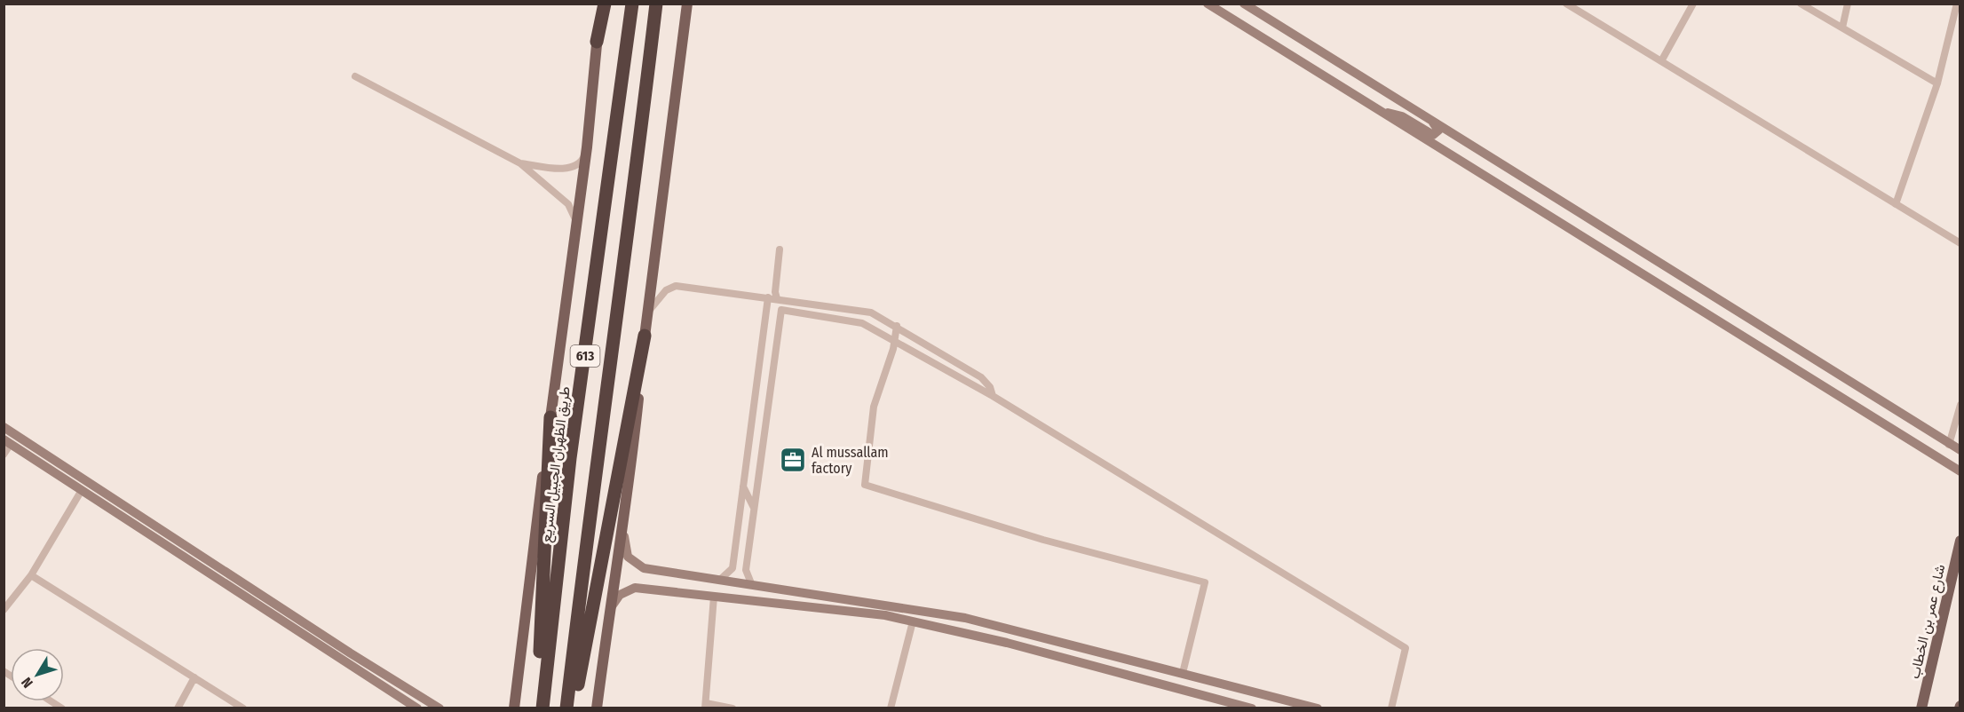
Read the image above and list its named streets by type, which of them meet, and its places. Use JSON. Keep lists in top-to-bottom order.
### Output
{
  "streets": {
    "highway": ["613", "طريق الظهران الجبيل السريع"],
    "main road": ["شارع عمر بن الخطاب"]
  },
  "places": {
    "office": ["Al mussallam factory"]
  },
  "north": "bottom left"
}
